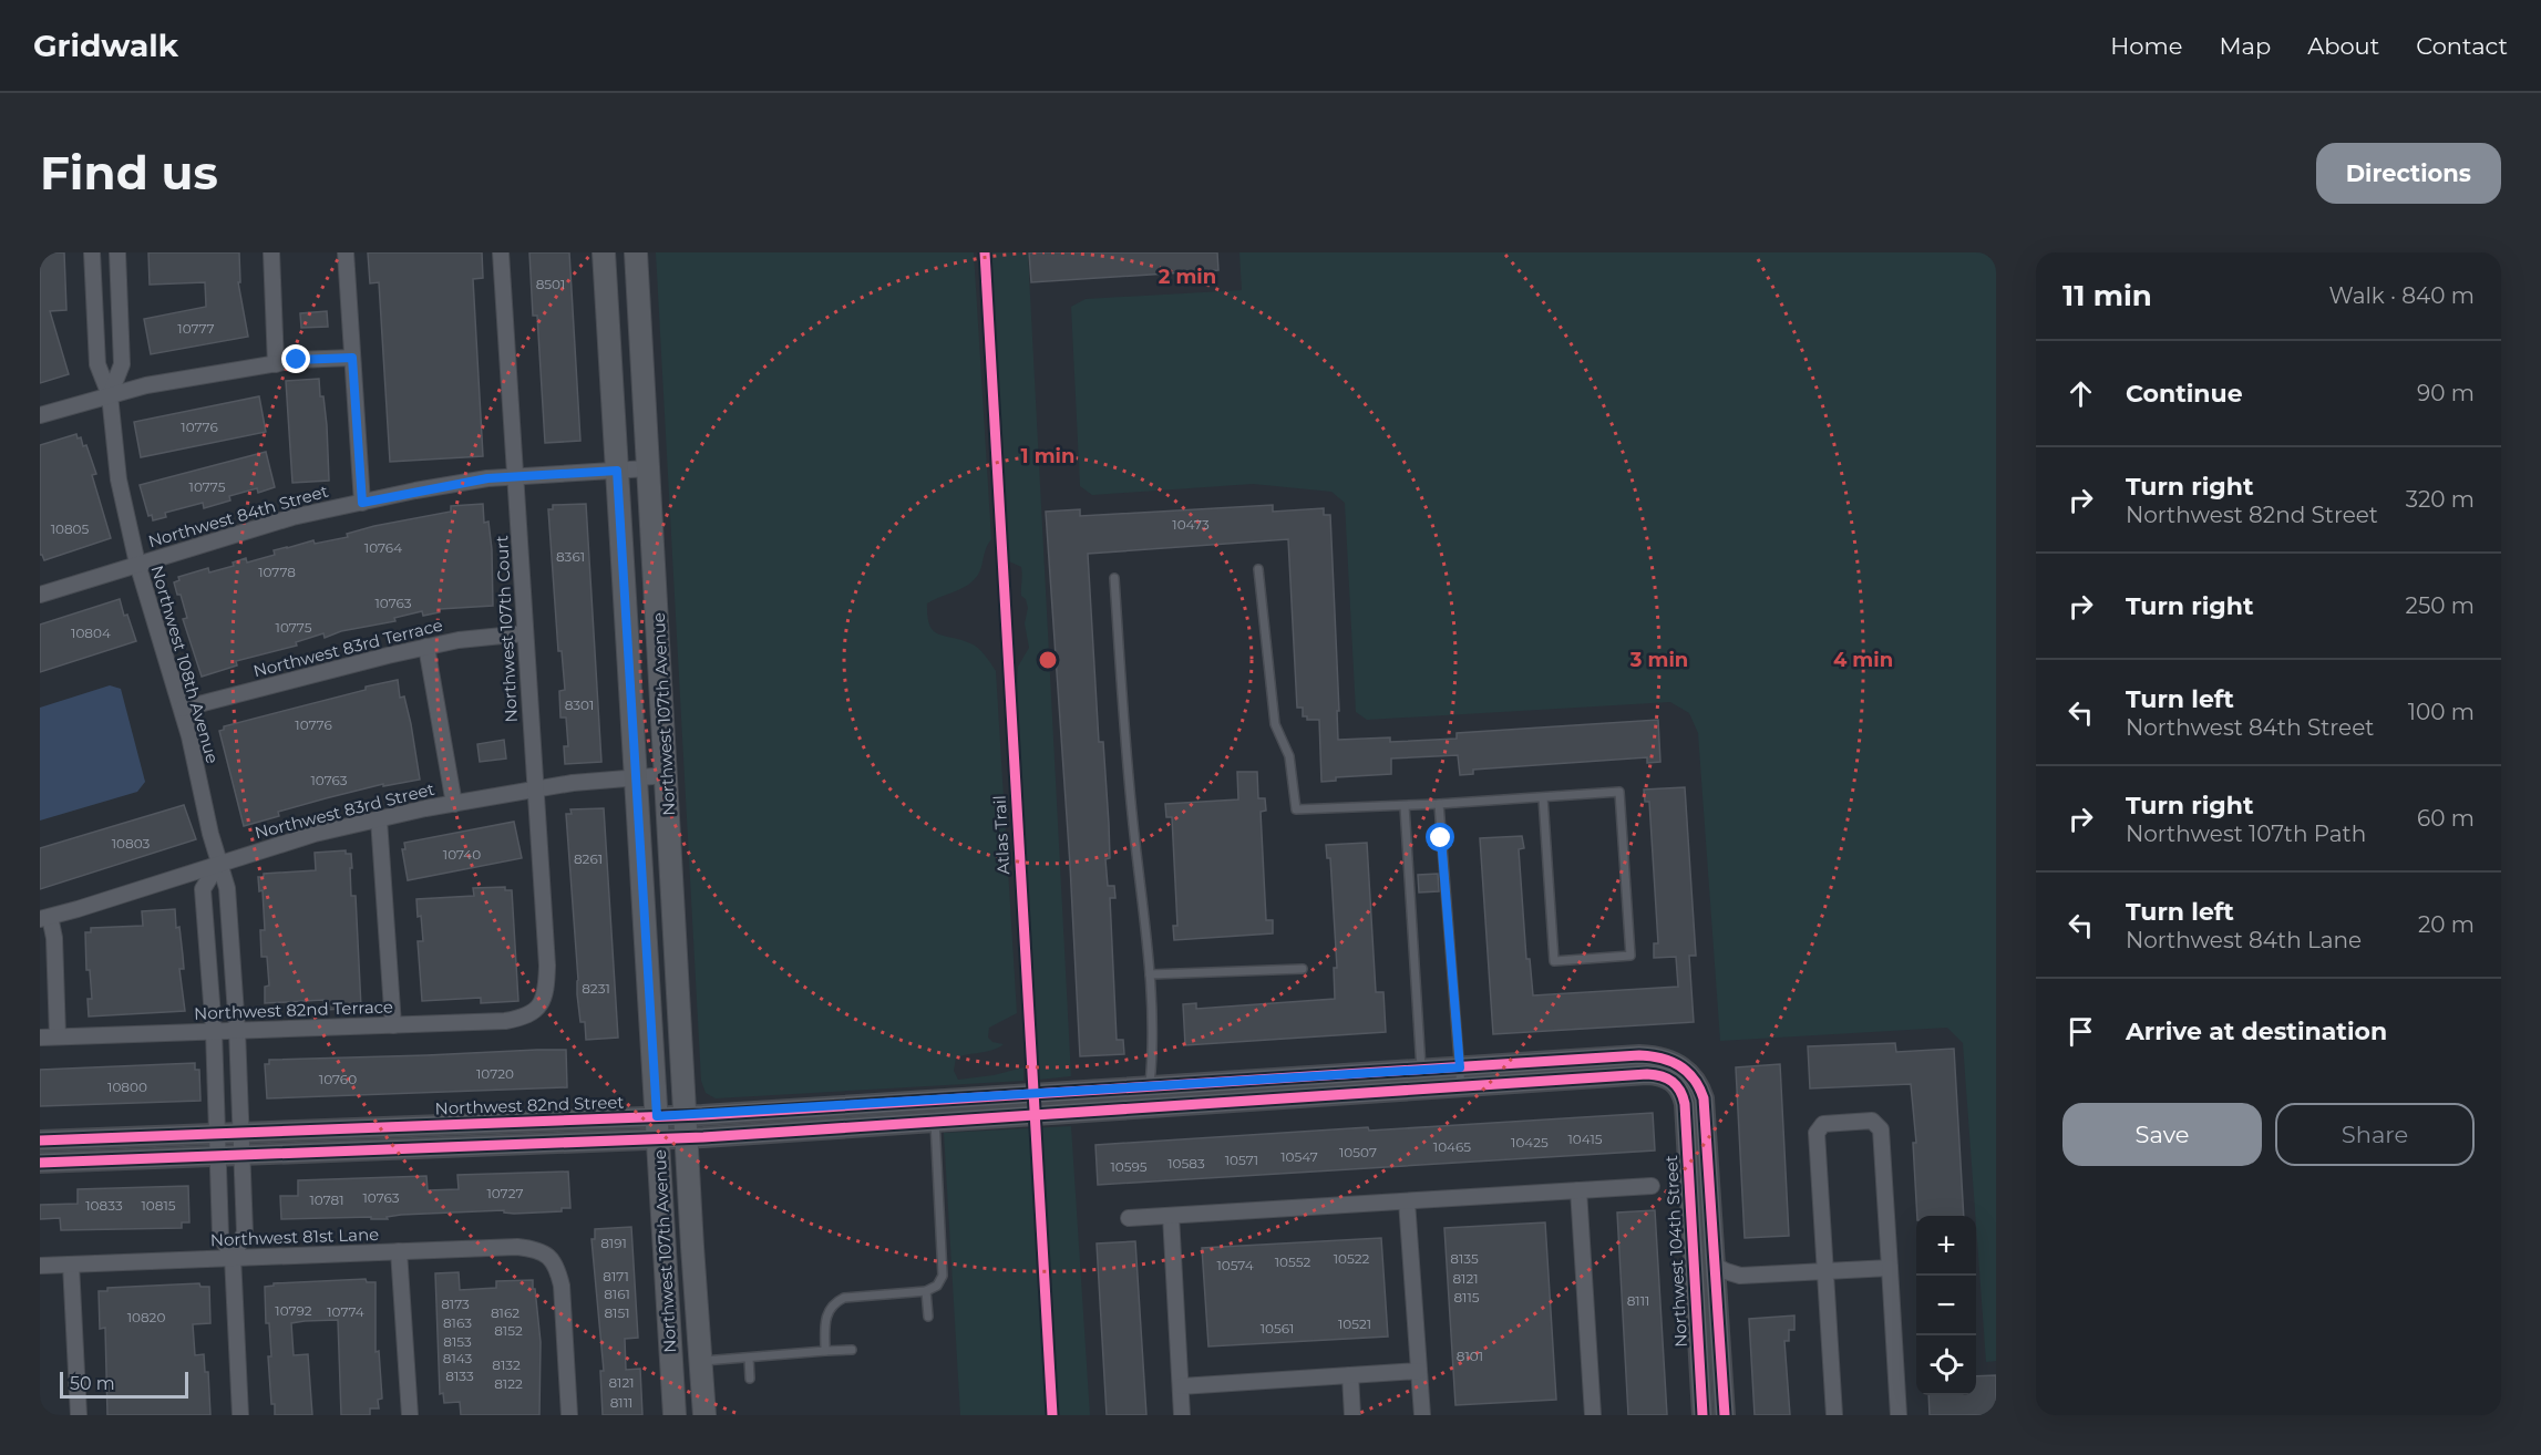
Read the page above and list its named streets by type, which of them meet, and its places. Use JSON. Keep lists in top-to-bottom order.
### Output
{
  "streets": {
    "main road": ["Northwest 107th Avenue"],
    "street": [
      "Northwest 84th Street",
      "Northwest 107th Court",
      "Northwest 83rd Terrace",
      "Northwest 108th Avenue",
      "Northwest 83rd Street",
      "Northwest 82nd Terrace",
      "Northwest 82nd Street",
      "Northwest 81st Lane",
      "Northwest 104th Street"
    ],
    "cycle path": ["Atlas Trail"]
  },
  "crossings": [
    ["Northwest 84th Street", "Northwest 107th Court"],
    ["Northwest 84th Street", "Northwest 108th Avenue"],
    ["Northwest 84th Street", "Northwest 107th Avenue"],
    ["Northwest 107th Court", "Northwest 83rd Terrace"],
    ["Northwest 107th Court", "Northwest 83rd Street"],
    ["Northwest 107th Court", "Northwest 82nd Terrace"],
    ["Northwest 83rd Terrace", "Northwest 108th Avenue"],
    ["Northwest 108th Avenue", "Northwest 83rd Street"],
    ["Northwest 108th Avenue", "Northwest 82nd Terrace"],
    ["Northwest 108th Avenue", "Northwest 82nd Street"],
    ["Northwest 108th Avenue", "Northwest 81st Lane"],
    ["Northwest 107th Avenue", "Northwest 83rd Street"],
    ["Northwest 107th Avenue", "Northwest 82nd Street"],
    ["Northwest 82nd Street", "Northwest 104th Street"]
  ],
  "house_numbers": [
    "8501",
    "10777",
    "10776",
    "10775",
    "10473",
    "10805",
    "10764",
    "8361",
    "10778",
    "10763",
    "10775",
    "10804",
    "8301",
    "10776",
    "10763",
    "10803",
    "10740",
    "8261",
    "8231",
    "10720",
    "10760",
    "10800",
    "10415",
    "10425",
    "10465",
    "10507",
    "10547",
    "10571",
    "10583",
    "10595",
    "10727",
    "10763",
    "10781",
    "10833",
    "10815",
    "8191",
    "10522",
    "8135",
    "10552",
    "10574",
    "8171",
    "8121",
    "8161",
    "8115",
    "8111",
    "8173",
    "10792",
    "10774",
    "8162",
    "8151",
    "10820",
    "8163",
    "10521",
    "10561",
    "8152",
    "8153",
    "8101",
    "8143",
    "8132",
    "8133",
    "8121",
    "8122",
    "8111"
  ],
  "scale_bar": "50 m",
  "page": {
    "header": "Gridwalk",
    "nav": [
      "Home",
      "Map",
      "About",
      "Contact"
    ],
    "buttons": [
      "Directions",
      ["Save", "Share"]
    ],
    "title": "Find us",
    "heading": ["11 min", "Walk · 840 m"],
    "list": [
      ["Continue", "90 m"],
      ["Turn right", "Northwest 82nd Street", "320 m"],
      ["Turn right", "250 m"],
      ["Turn left", "Northwest 84th Street", "100 m"],
      ["Turn right", "Northwest 107th Path", "60 m"],
      ["Turn left", "Northwest 84th Lane", "20 m"],
      "Arrive at destination"
    ],
    "map_buttons": ["+", "−"],
    "scale": "50 m"
  },
  "rings": [
    "2 min",
    "1 min",
    "3 min",
    "4 min"
  ]
}
